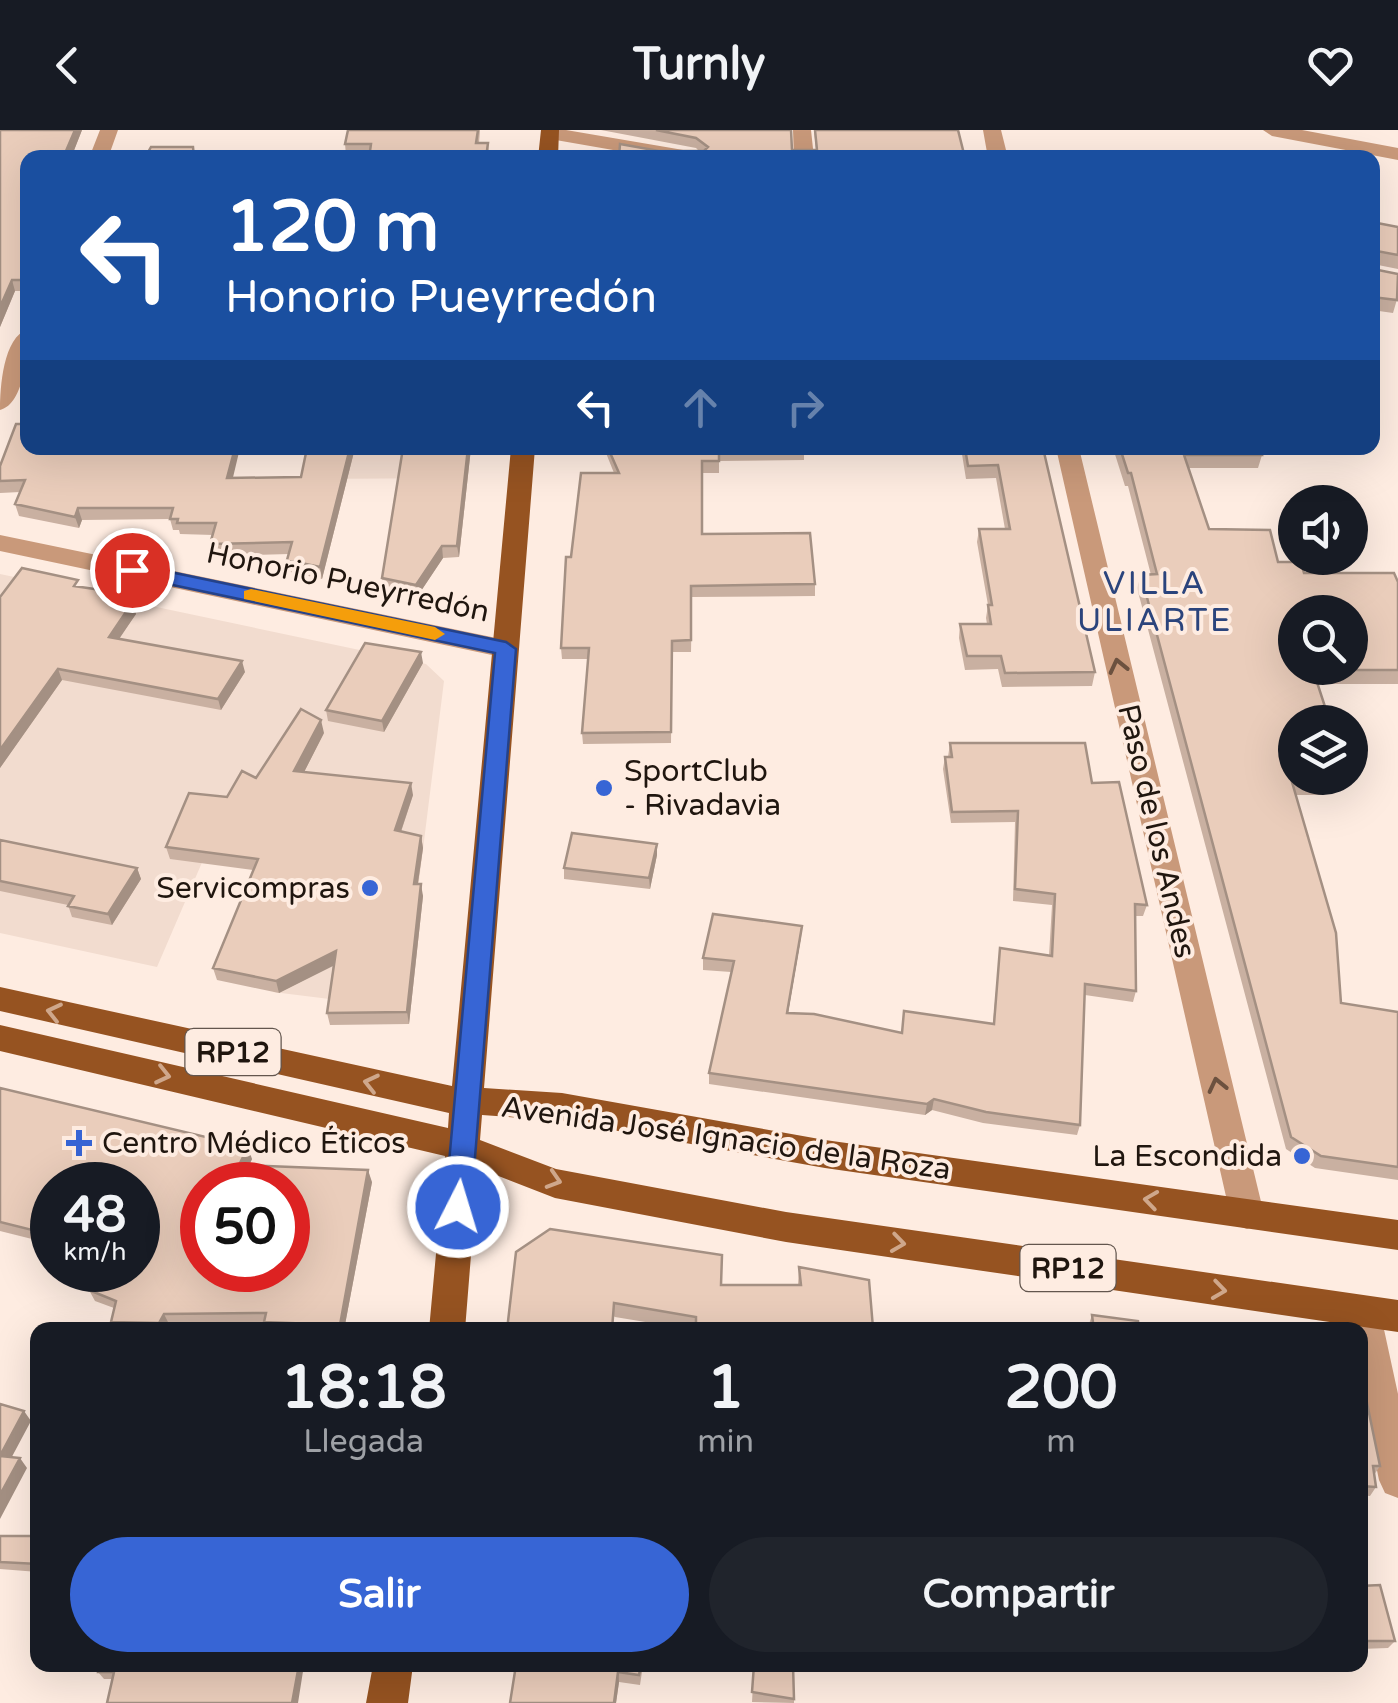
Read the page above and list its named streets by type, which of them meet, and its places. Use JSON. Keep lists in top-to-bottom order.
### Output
{
  "streets": {
    "main road": ["RP12", "Avenida José Ignacio de la Roza"],
    "street": ["Honorio Pueyrredón", "Paso de los Andes"]
  },
  "crossings": [
    ["Paso de los Andes", "Avenida José Ignacio de la Roza"]
  ],
  "one_way": ["Paso de los Andes"],
  "districts": ["VILLA ULIARTE"],
  "places": {
    "other": ["SportClub - Rivadavia", "Servicompras", "La Escondida"],
    "health": ["Centro Médico Éticos"]
  },
  "page": {
    "header": "Turnly",
    "turn": ["120 m", "Honorio Pueyrredón"],
    "speed": "48 km/h",
    "limit": "50",
    "eta": [
      "18:18",
      "Llegada",
      "1",
      "min",
      "200",
      "m"
    ],
    "buttons": ["Salir", "Compartir"]
  }
}
